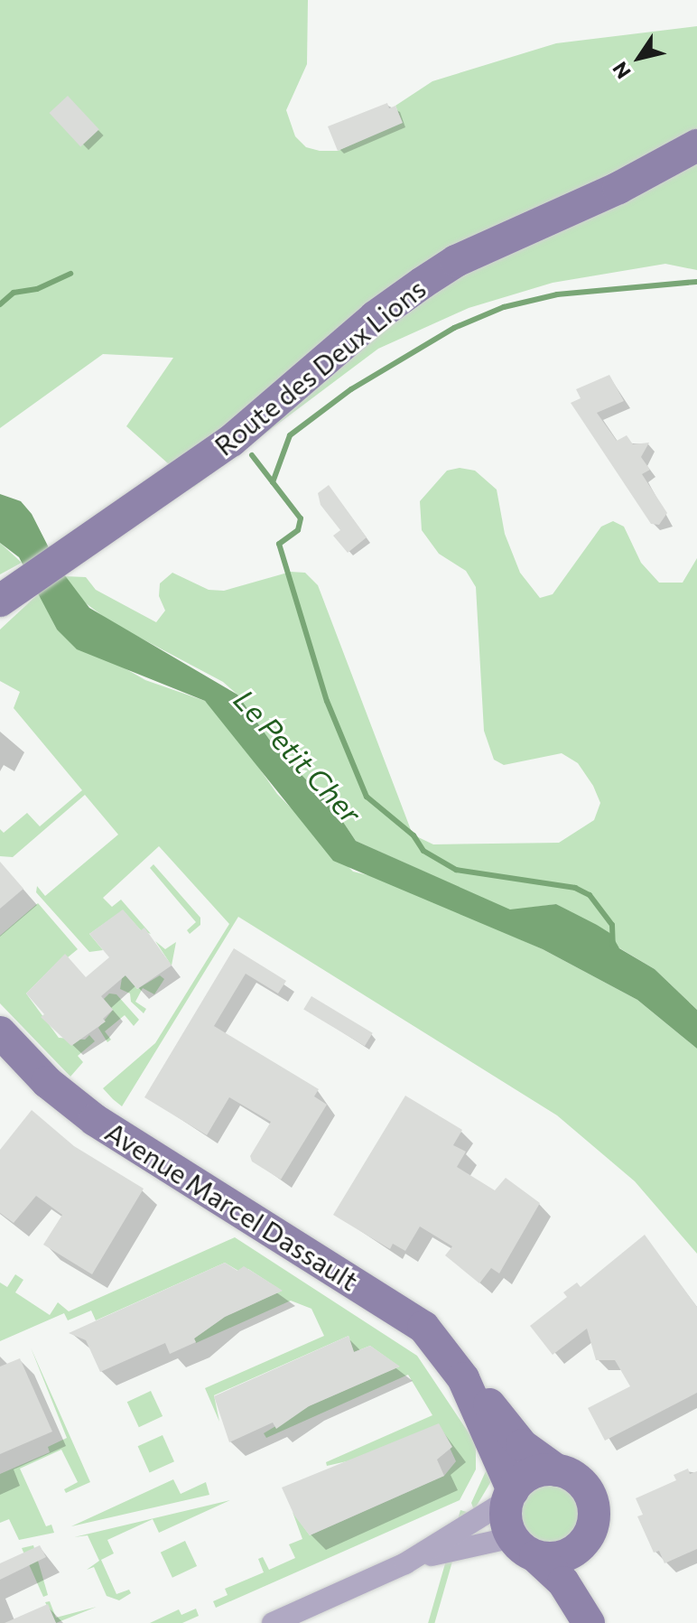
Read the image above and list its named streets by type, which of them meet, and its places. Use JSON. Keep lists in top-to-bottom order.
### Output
{
  "streets": {
    "street": ["Route des Deux Lions", "Avenue Marcel Dassault"]
  },
  "water": ["Le Petit Cher"],
  "north": "bottom left"
}
